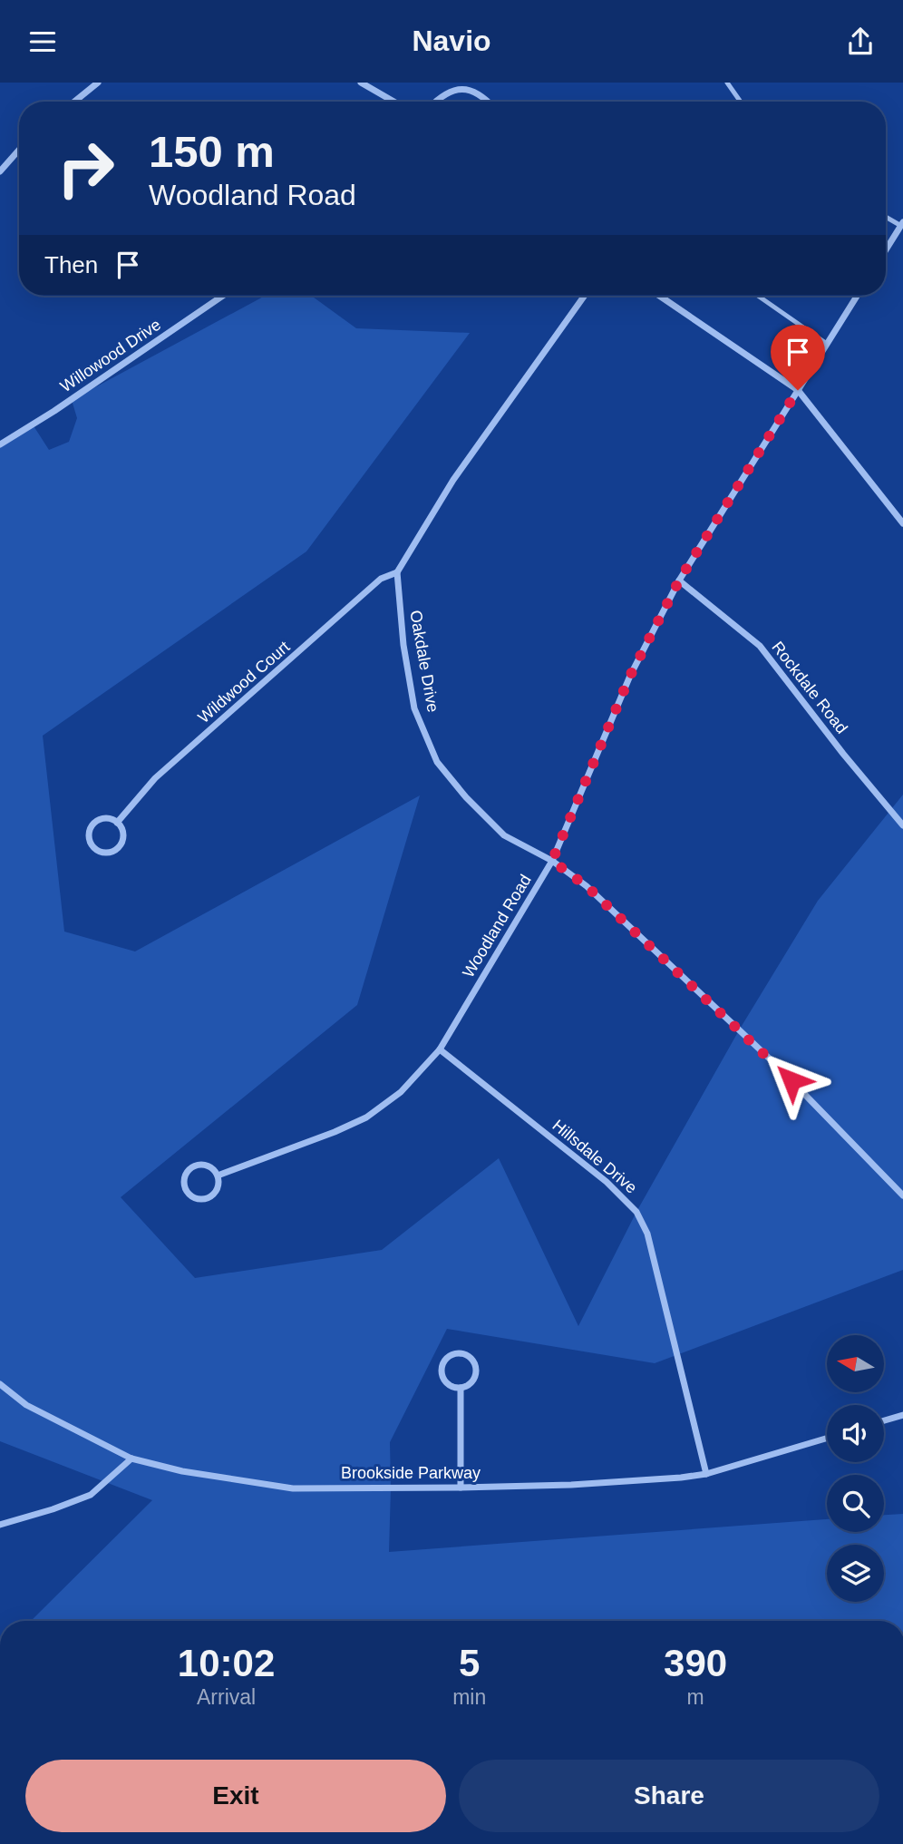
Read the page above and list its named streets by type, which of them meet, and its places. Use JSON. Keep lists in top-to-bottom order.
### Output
{
  "streets": {
    "street": [
      "Willowood Drive",
      "Oakdale Drive",
      "Wildwood Court",
      "Rockdale Road",
      "Woodland Road",
      "Hillsdale Drive",
      "Brookside Parkway"
    ]
  },
  "crossings": [
    ["Oakdale Drive", "Wildwood Court"],
    ["Oakdale Drive", "Woodland Road"],
    ["Rockdale Road", "Woodland Road"],
    ["Woodland Road", "Hillsdale Drive"],
    ["Hillsdale Drive", "Brookside Parkway"]
  ],
  "north": "left",
  "page": {
    "header": "Navio",
    "turn": ["150 m", "Woodland Road"],
    "then": "Then",
    "eta": [
      "10:02",
      "Arrival",
      "5",
      "min",
      "390",
      "m"
    ],
    "buttons": ["Exit", "Share"]
  }
}
